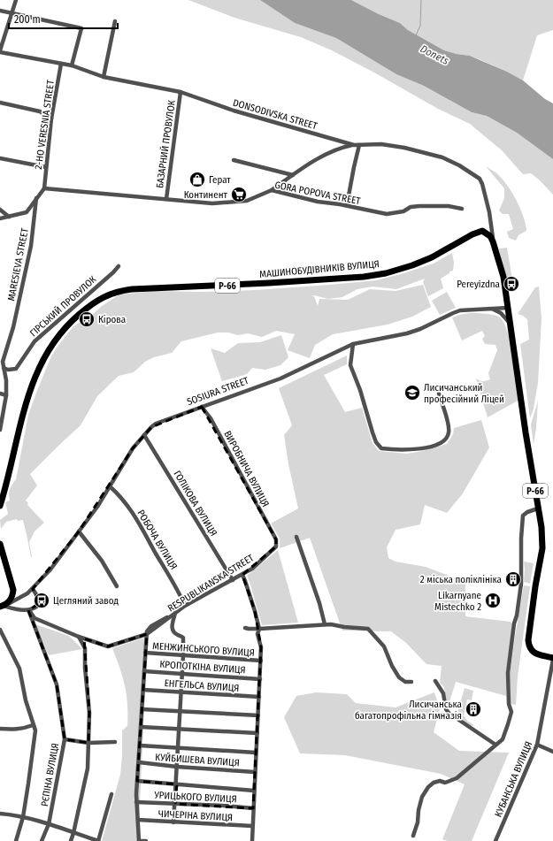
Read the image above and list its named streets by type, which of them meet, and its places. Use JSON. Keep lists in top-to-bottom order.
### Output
{
  "streets": {
    "main road": ["МАШИНОБУДІВНИКІВ ВУЛИЦЯ", "Р-66"],
    "street": [
      "DONSODIVSKA STREET",
      "2-HO VERESNIA STREET",
      "БАЗАРНИЙ ПРОВУЛОК",
      "GORA POPOVA STREET",
      "MARESIEVA STREET",
      "ГІРСЬКИЙ ПРОВУЛОК",
      "SOSIURA STREET",
      "ВИРОБНИЧА ВУЛИЦЯ",
      "ГОЛІКОВА ВУЛИЦЯ",
      "РОБОЧА ВУЛИЦЯ",
      "RESPUBLIKANSKA STREET",
      "МЕНЖИНСЬКОГО ВУЛИЦЯ",
      "КРОПОТКІНА ВУЛИЦЯ",
      "ЕНГЕЛЬСА ВУЛИЦЯ",
      "КУЙБИШЕВА ВУЛИЦЯ",
      "РЄПІНА ВУЛИЦЯ",
      "КУБАНСЬКА ВУЛИЦЯ",
      "УРИЦЬКОГО ВУЛИЦЯ",
      "ЧИЧЕРІНА ВУЛИЦЯ"
    ]
  },
  "crossings": [
    ["DONSODIVSKA STREET", "2-HO VERESNIA STREET"],
    ["DONSODIVSKA STREET", "БАЗАРНИЙ ПРОВУЛОК"],
    ["DONSODIVSKA STREET", "МАШИНОБУДІВНИКІВ ВУЛИЦЯ"],
    ["DONSODIVSKA STREET", "Р-66"],
    ["2-HO VERESNIA STREET", "GORA POPOVA STREET"],
    ["БАЗАРНИЙ ПРОВУЛОК", "GORA POPOVA STREET"],
    ["MARESIEVA STREET", "ГІРСЬКИЙ ПРОВУЛОК"],
    ["МАШИНОБУДІВНИКІВ ВУЛИЦЯ", "Р-66"],
    ["Р-66", "SOSIURA STREET"],
    ["Р-66", "КУБАНСЬКА ВУЛИЦЯ"],
    ["SOSIURA STREET", "ВИРОБНИЧА ВУЛИЦЯ"],
    ["SOSIURA STREET", "ГОЛІКОВА ВУЛИЦЯ"],
    ["SOSIURA STREET", "РОБОЧА ВУЛИЦЯ"],
    ["ВИРОБНИЧА ВУЛИЦЯ", "RESPUBLIKANSKA STREET"],
    ["ГОЛІКОВА ВУЛИЦЯ", "RESPUBLIKANSKA STREET"],
    ["РОБОЧА ВУЛИЦЯ", "RESPUBLIKANSKA STREET"],
    ["RESPUBLIKANSKA STREET", "РЄПІНА ВУЛИЦЯ"]
  ],
  "water": ["Donets"],
  "places": {
    "shop": ["Герат"],
    "supermarket": ["Континент"],
    "bus stop": ["Pereyizdna", "Кірова", "Цегляний завод"],
    "school or university": ["Лисичанський професійний Ліцей"],
    "building": ["2 міська поліклініка", "Лисичанська багатопрофільна гімназія"],
    "hospital": ["Likarnyane Mistechko 2"]
  },
  "scale_bar": "200 m"
}
